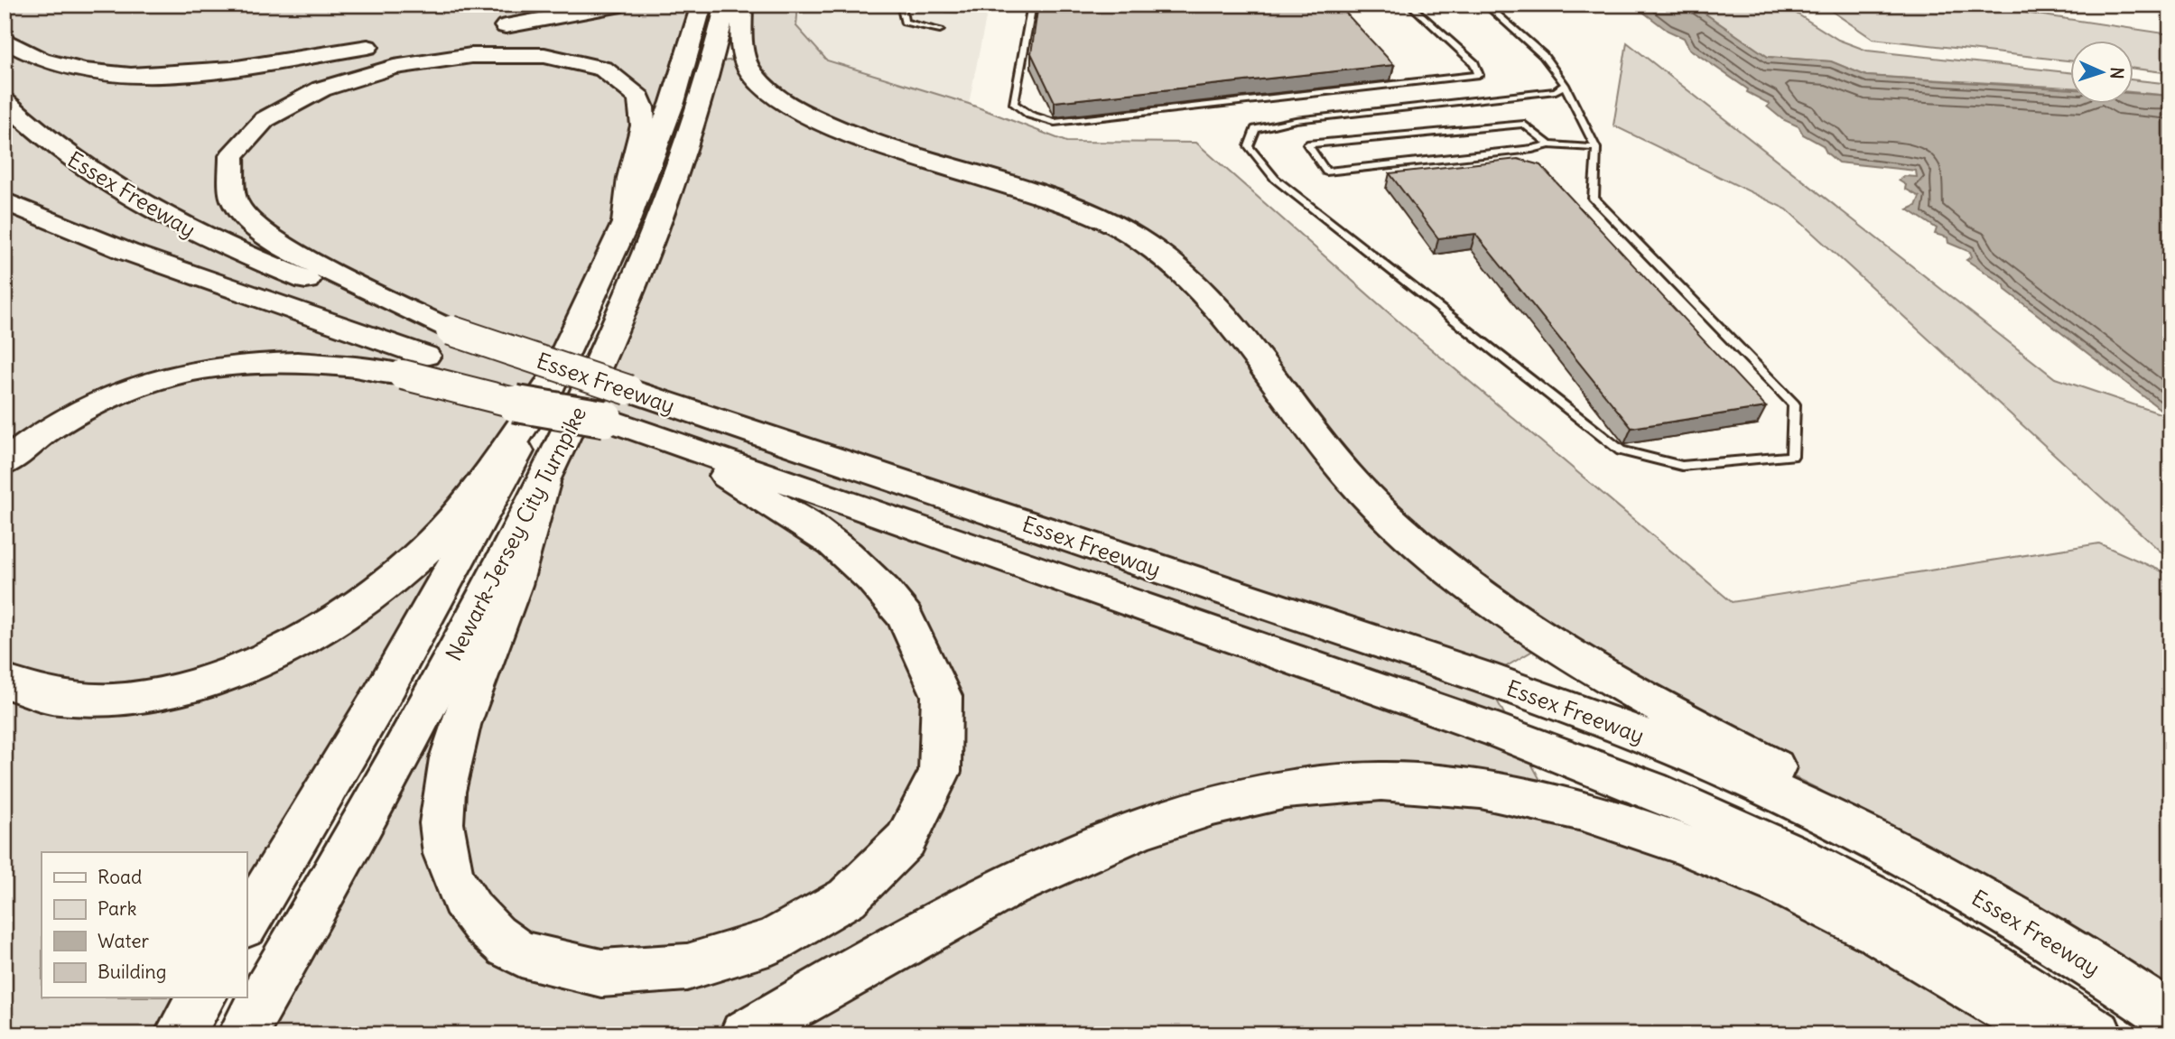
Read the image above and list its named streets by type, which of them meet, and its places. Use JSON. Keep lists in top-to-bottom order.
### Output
{
  "streets": {
    "main road": ["Essex Freeway", "Newark-Jersey City Turnpike"]
  },
  "legend": [
    "Road",
    "Park",
    "Water",
    "Building"
  ],
  "north": "right"
}
